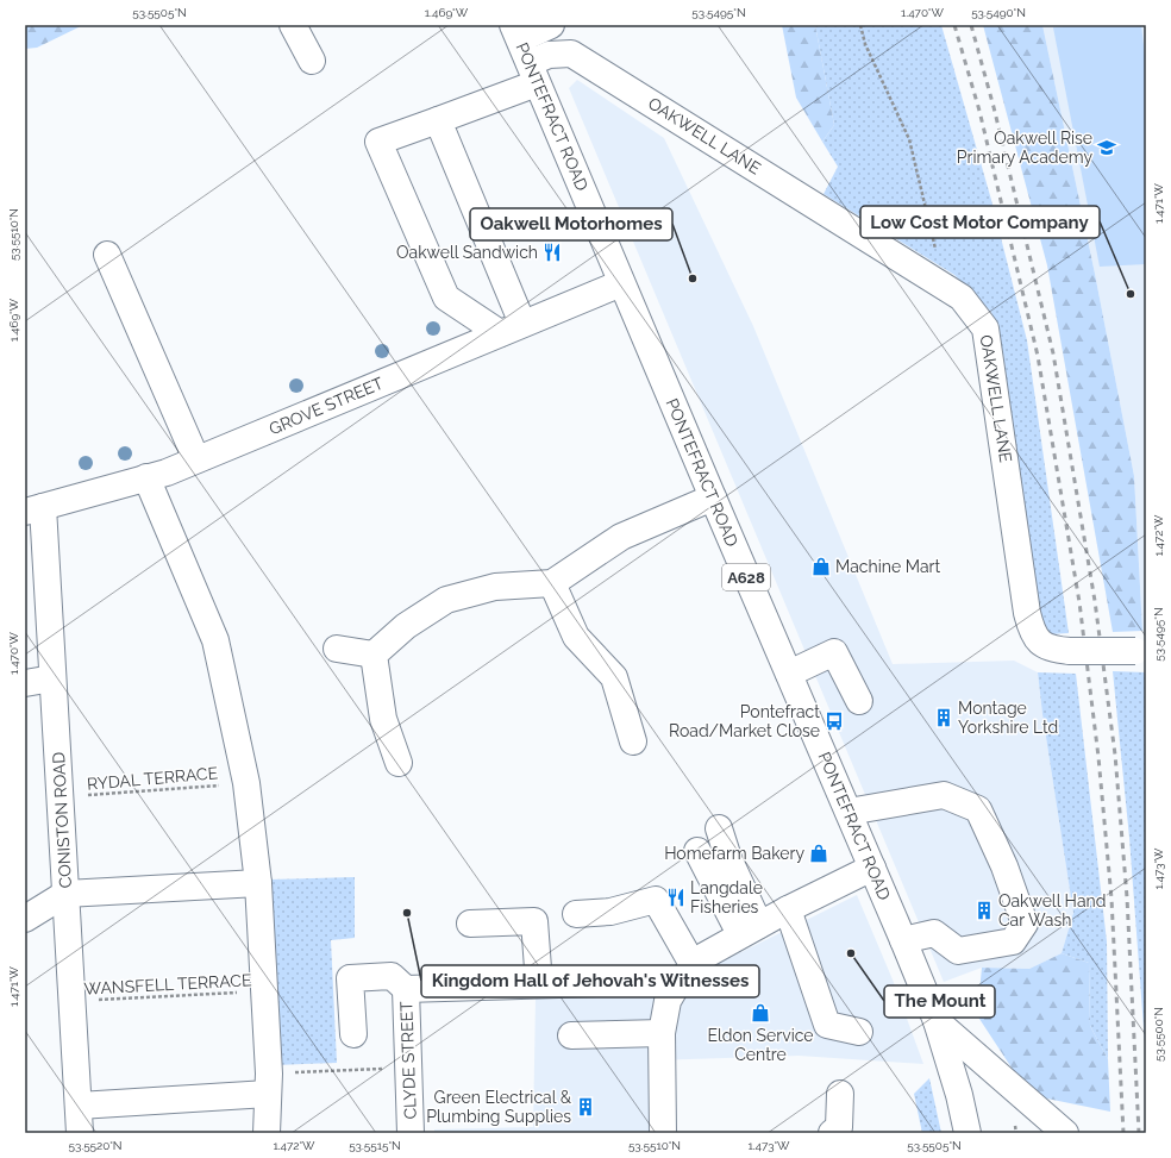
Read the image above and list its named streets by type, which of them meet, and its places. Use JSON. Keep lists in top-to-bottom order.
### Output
{
  "streets": {
    "main road": [
      "PONTEFRACT ROAD",
      "OAKWELL LANE",
      "GROVE STREET",
      "A628",
      "CONISTON ROAD",
      "CLYDE STREET"
    ],
    "path": ["RYDAL TERRACE", "WANSFELL TERRACE"]
  },
  "crossings": [
    ["PONTEFRACT ROAD", "OAKWELL LANE"],
    ["PONTEFRACT ROAD", "GROVE STREET"],
    ["OAKWELL LANE", "GROVE STREET"],
    ["GROVE STREET", "CONISTON ROAD"],
    ["RYDAL TERRACE", "CONISTON ROAD"],
    ["CONISTON ROAD", "WANSFELL TERRACE"]
  ],
  "places": {
    "school or university": ["Oakwell Rise Primary Academy"],
    "restaurant": ["Oakwell Sandwich", "Langdale Fisheries"],
    "other": [
      "Oakwell Motorhomes",
      "Low Cost Motor Company",
      "Kingdom Hall of Jehovah's Witnesses",
      "The Mount"
    ],
    "shop": ["Machine Mart", "Homefarm Bakery", "Eldon Service Centre"],
    "building": ["Montage Yorkshire Ltd", "Oakwell Hand Car Wash", "Green Electrical & Plumbing Supplies"],
    "bus stop": ["Pontefract Road/Market Close"]
  },
  "coordinates": [
    "53.5505°N",
    "1.469°W",
    "53.5495°N",
    "1.470°W",
    "53.5490°N",
    "1.471°W",
    "53.5510°N",
    "1.472°W",
    "1.473°W",
    "53.5500°N",
    "53.5520°N",
    "53.5515°N"
  ]
}
